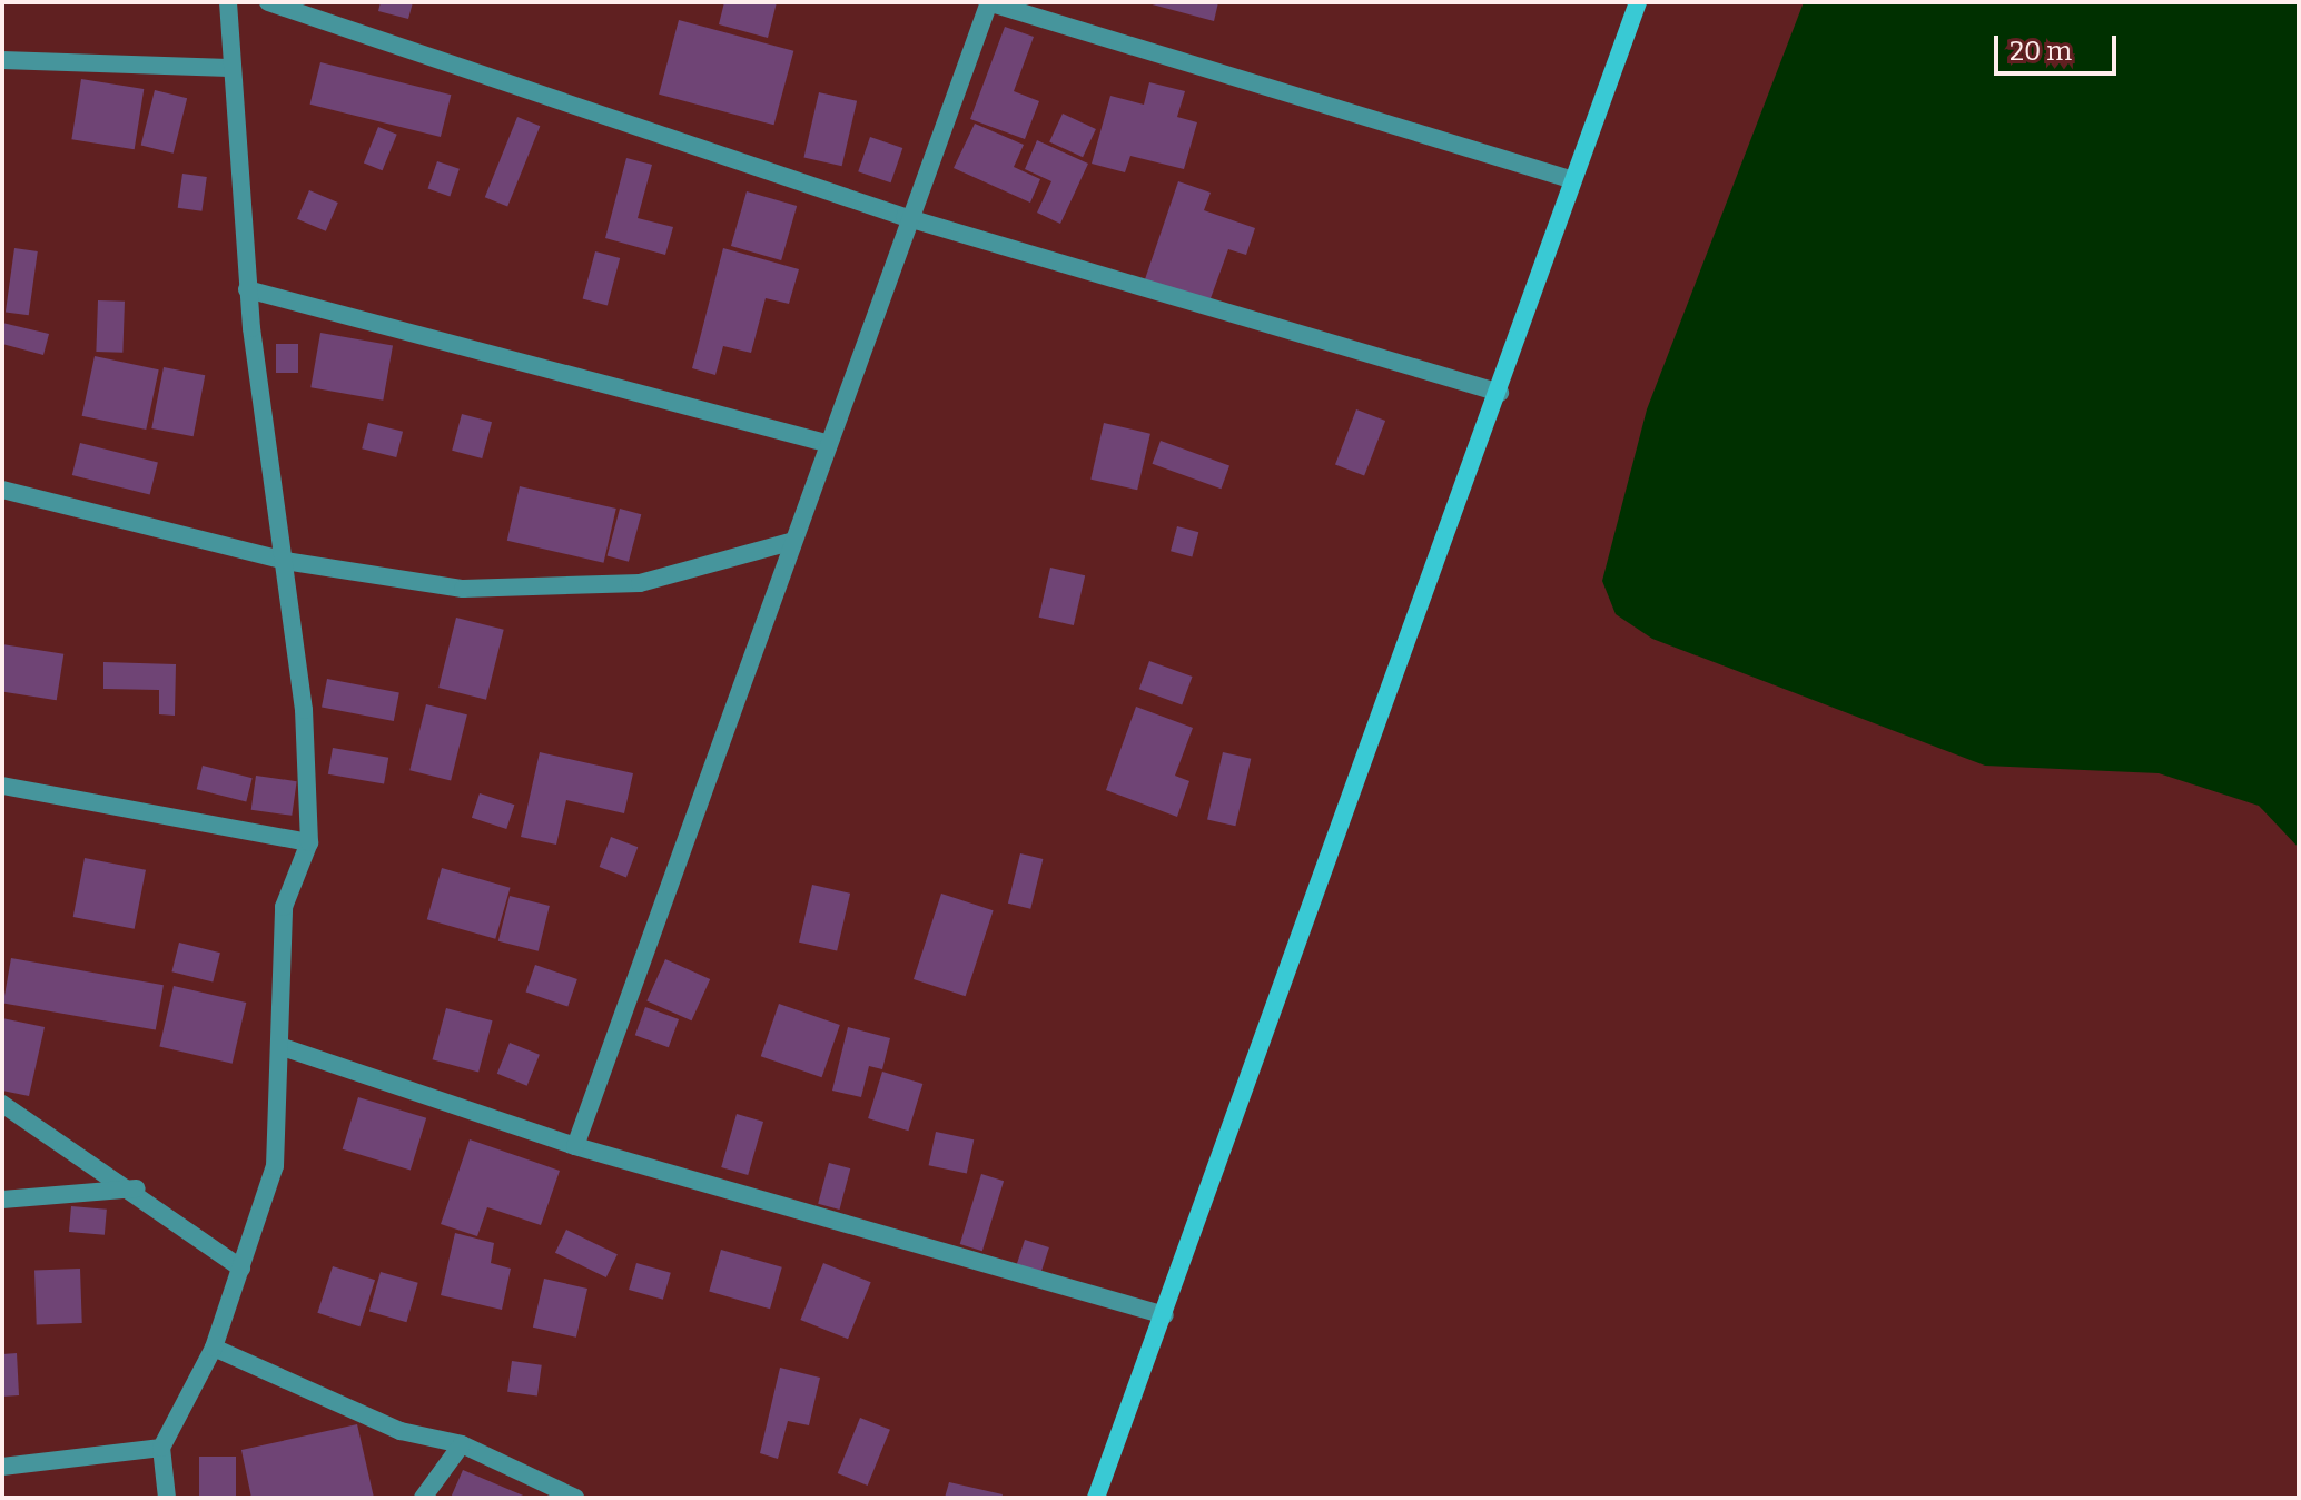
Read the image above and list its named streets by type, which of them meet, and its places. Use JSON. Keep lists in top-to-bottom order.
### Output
{
  "scale_bar": "20 m"
}
